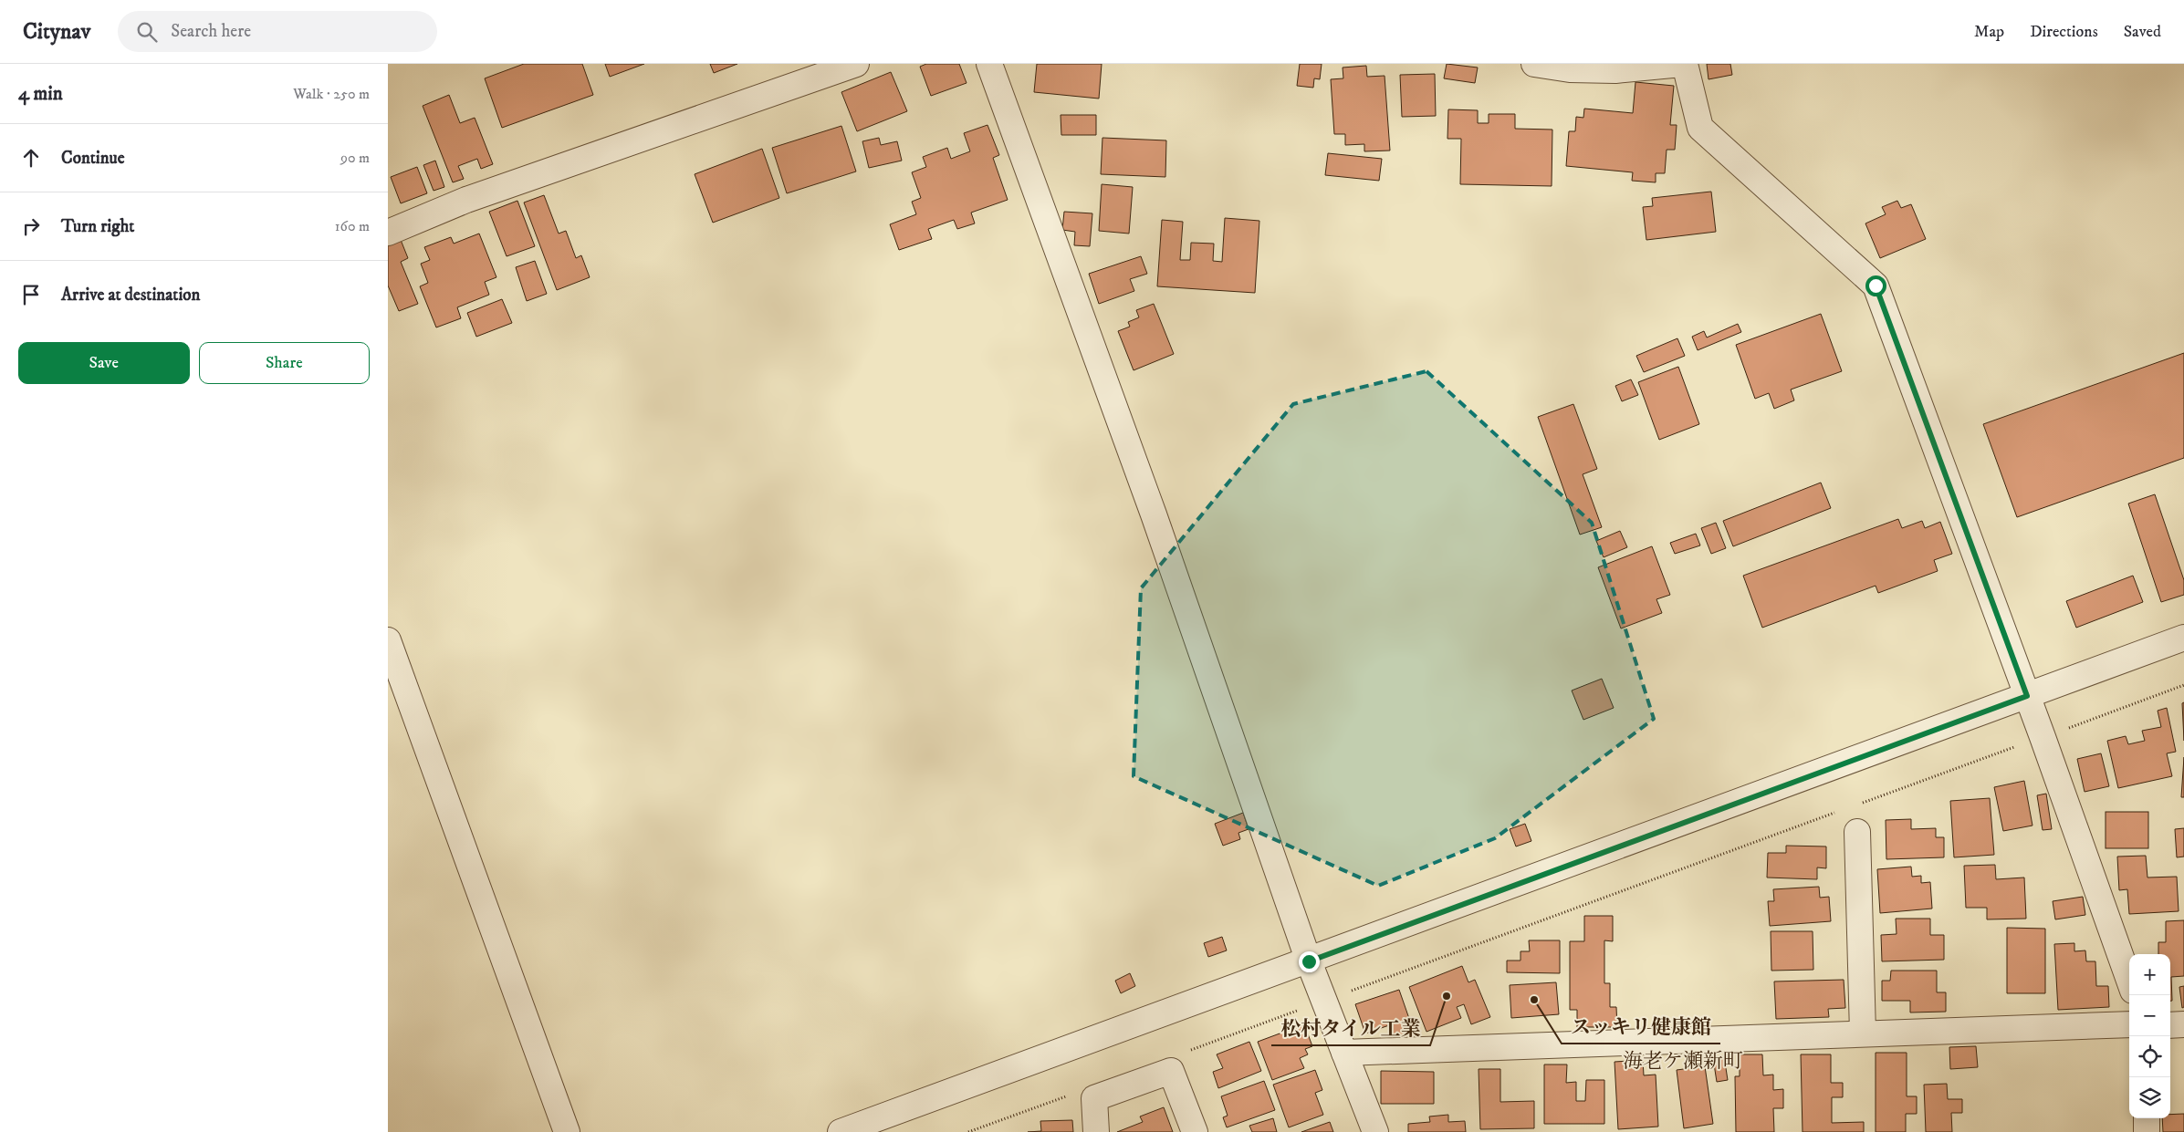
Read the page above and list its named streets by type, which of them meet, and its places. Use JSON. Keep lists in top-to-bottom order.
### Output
{
  "districts": ["海老ケ瀬新町"],
  "places": ["松村タイル工業", "スッキリ健康館"],
  "page": {
    "header": "Citynav",
    "search": "Search here",
    "nav": ["Map", "Directions", "Saved"],
    "heading": ["4 min", "Walk · 250 m"],
    "list": [
      ["Continue", "90 m"],
      ["Turn right", "160 m"],
      "Arrive at destination"
    ],
    "buttons": ["Save", "Share"],
    "map_buttons": ["+", "−"]
  }
}
